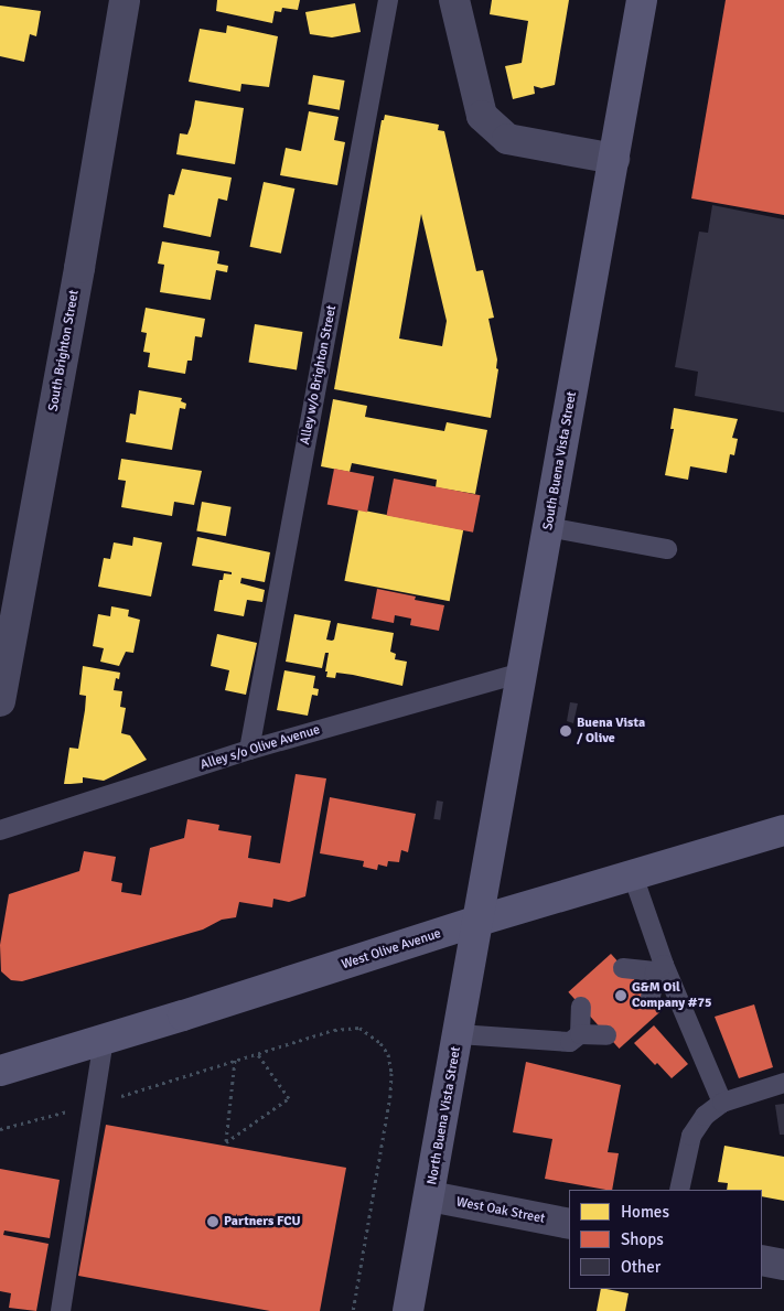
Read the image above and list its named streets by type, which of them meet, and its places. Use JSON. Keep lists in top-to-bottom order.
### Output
{
  "streets": {
    "main road": ["South Buena Vista Street", "West Olive Avenue", "North Buena Vista Street"],
    "street": ["South Brighton Street", "West Oak Street"],
    "lane": ["Alley w/o Brighton Street", "Alley s/o Olive Avenue"]
  },
  "crossings": [
    ["Alley w/o Brighton Street", "Alley s/o Olive Avenue"],
    ["South Buena Vista Street", "Alley s/o Olive Avenue"],
    ["South Buena Vista Street", "West Olive Avenue"],
    ["South Buena Vista Street", "North Buena Vista Street"],
    ["West Olive Avenue", "North Buena Vista Street"],
    ["North Buena Vista Street", "West Oak Street"]
  ],
  "places": ["Buena Vista / Olive", "G&M Oil Company #75", "Partners FCU"],
  "legend": ["Homes", "Shops", "Other"]
}
